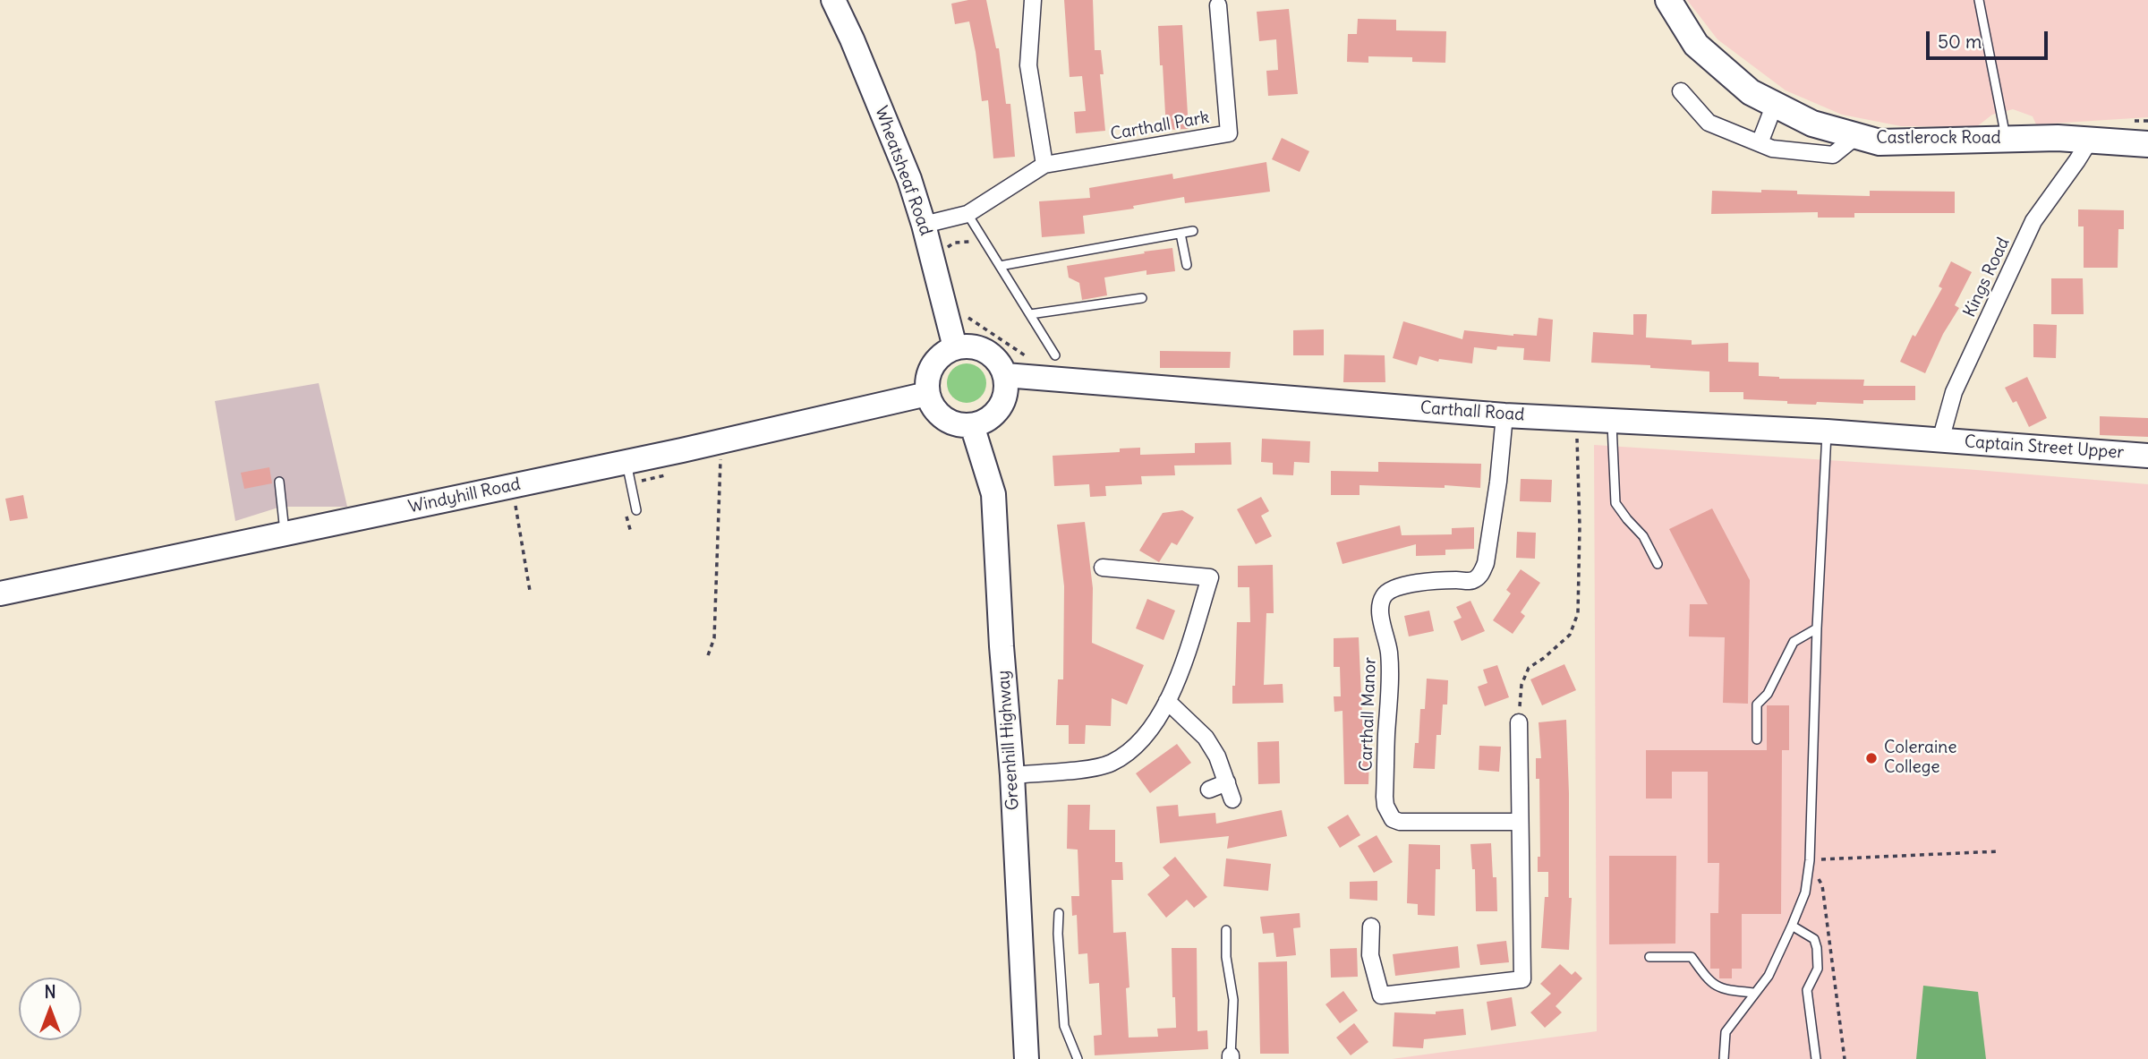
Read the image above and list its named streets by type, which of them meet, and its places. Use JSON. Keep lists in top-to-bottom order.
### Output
{
  "streets": {
    "main road": [
      "Castlerock Road",
      "Wheatsheaf Road",
      "Carthall Road",
      "Captain Street Upper",
      "Windyhill Road",
      "Greenhill Highway"
    ],
    "street": ["Carthall Park", "Kings Road", "Carthall Manor"]
  },
  "crossings": [
    ["Carthall Park", "Wheatsheaf Road"],
    ["Castlerock Road", "Kings Road"],
    ["Wheatsheaf Road", "Carthall Road"],
    ["Wheatsheaf Road", "Windyhill Road"],
    ["Wheatsheaf Road", "Greenhill Highway"],
    ["Kings Road", "Carthall Road"],
    ["Kings Road", "Captain Street Upper"],
    ["Carthall Road", "Captain Street Upper"],
    ["Carthall Road", "Windyhill Road"],
    ["Carthall Road", "Carthall Manor"],
    ["Carthall Road", "Greenhill Highway"],
    ["Windyhill Road", "Greenhill Highway"]
  ],
  "places": ["Coleraine College"],
  "scale_bar": "50 m",
  "north": "top"
}
